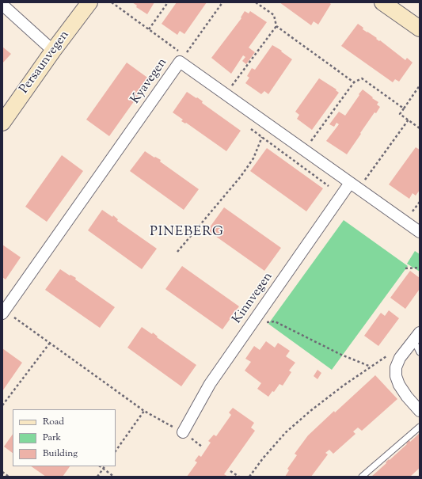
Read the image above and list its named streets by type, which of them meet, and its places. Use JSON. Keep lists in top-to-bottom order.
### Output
{
  "streets": {
    "street": ["Persaunvegen", "Kyavegen", "Kinnvegen"]
  },
  "crossings": [
    ["Kyavegen", "Kinnvegen"]
  ],
  "districts": ["PINEBERG"],
  "legend": ["Road", "Park", "Building"]
}
